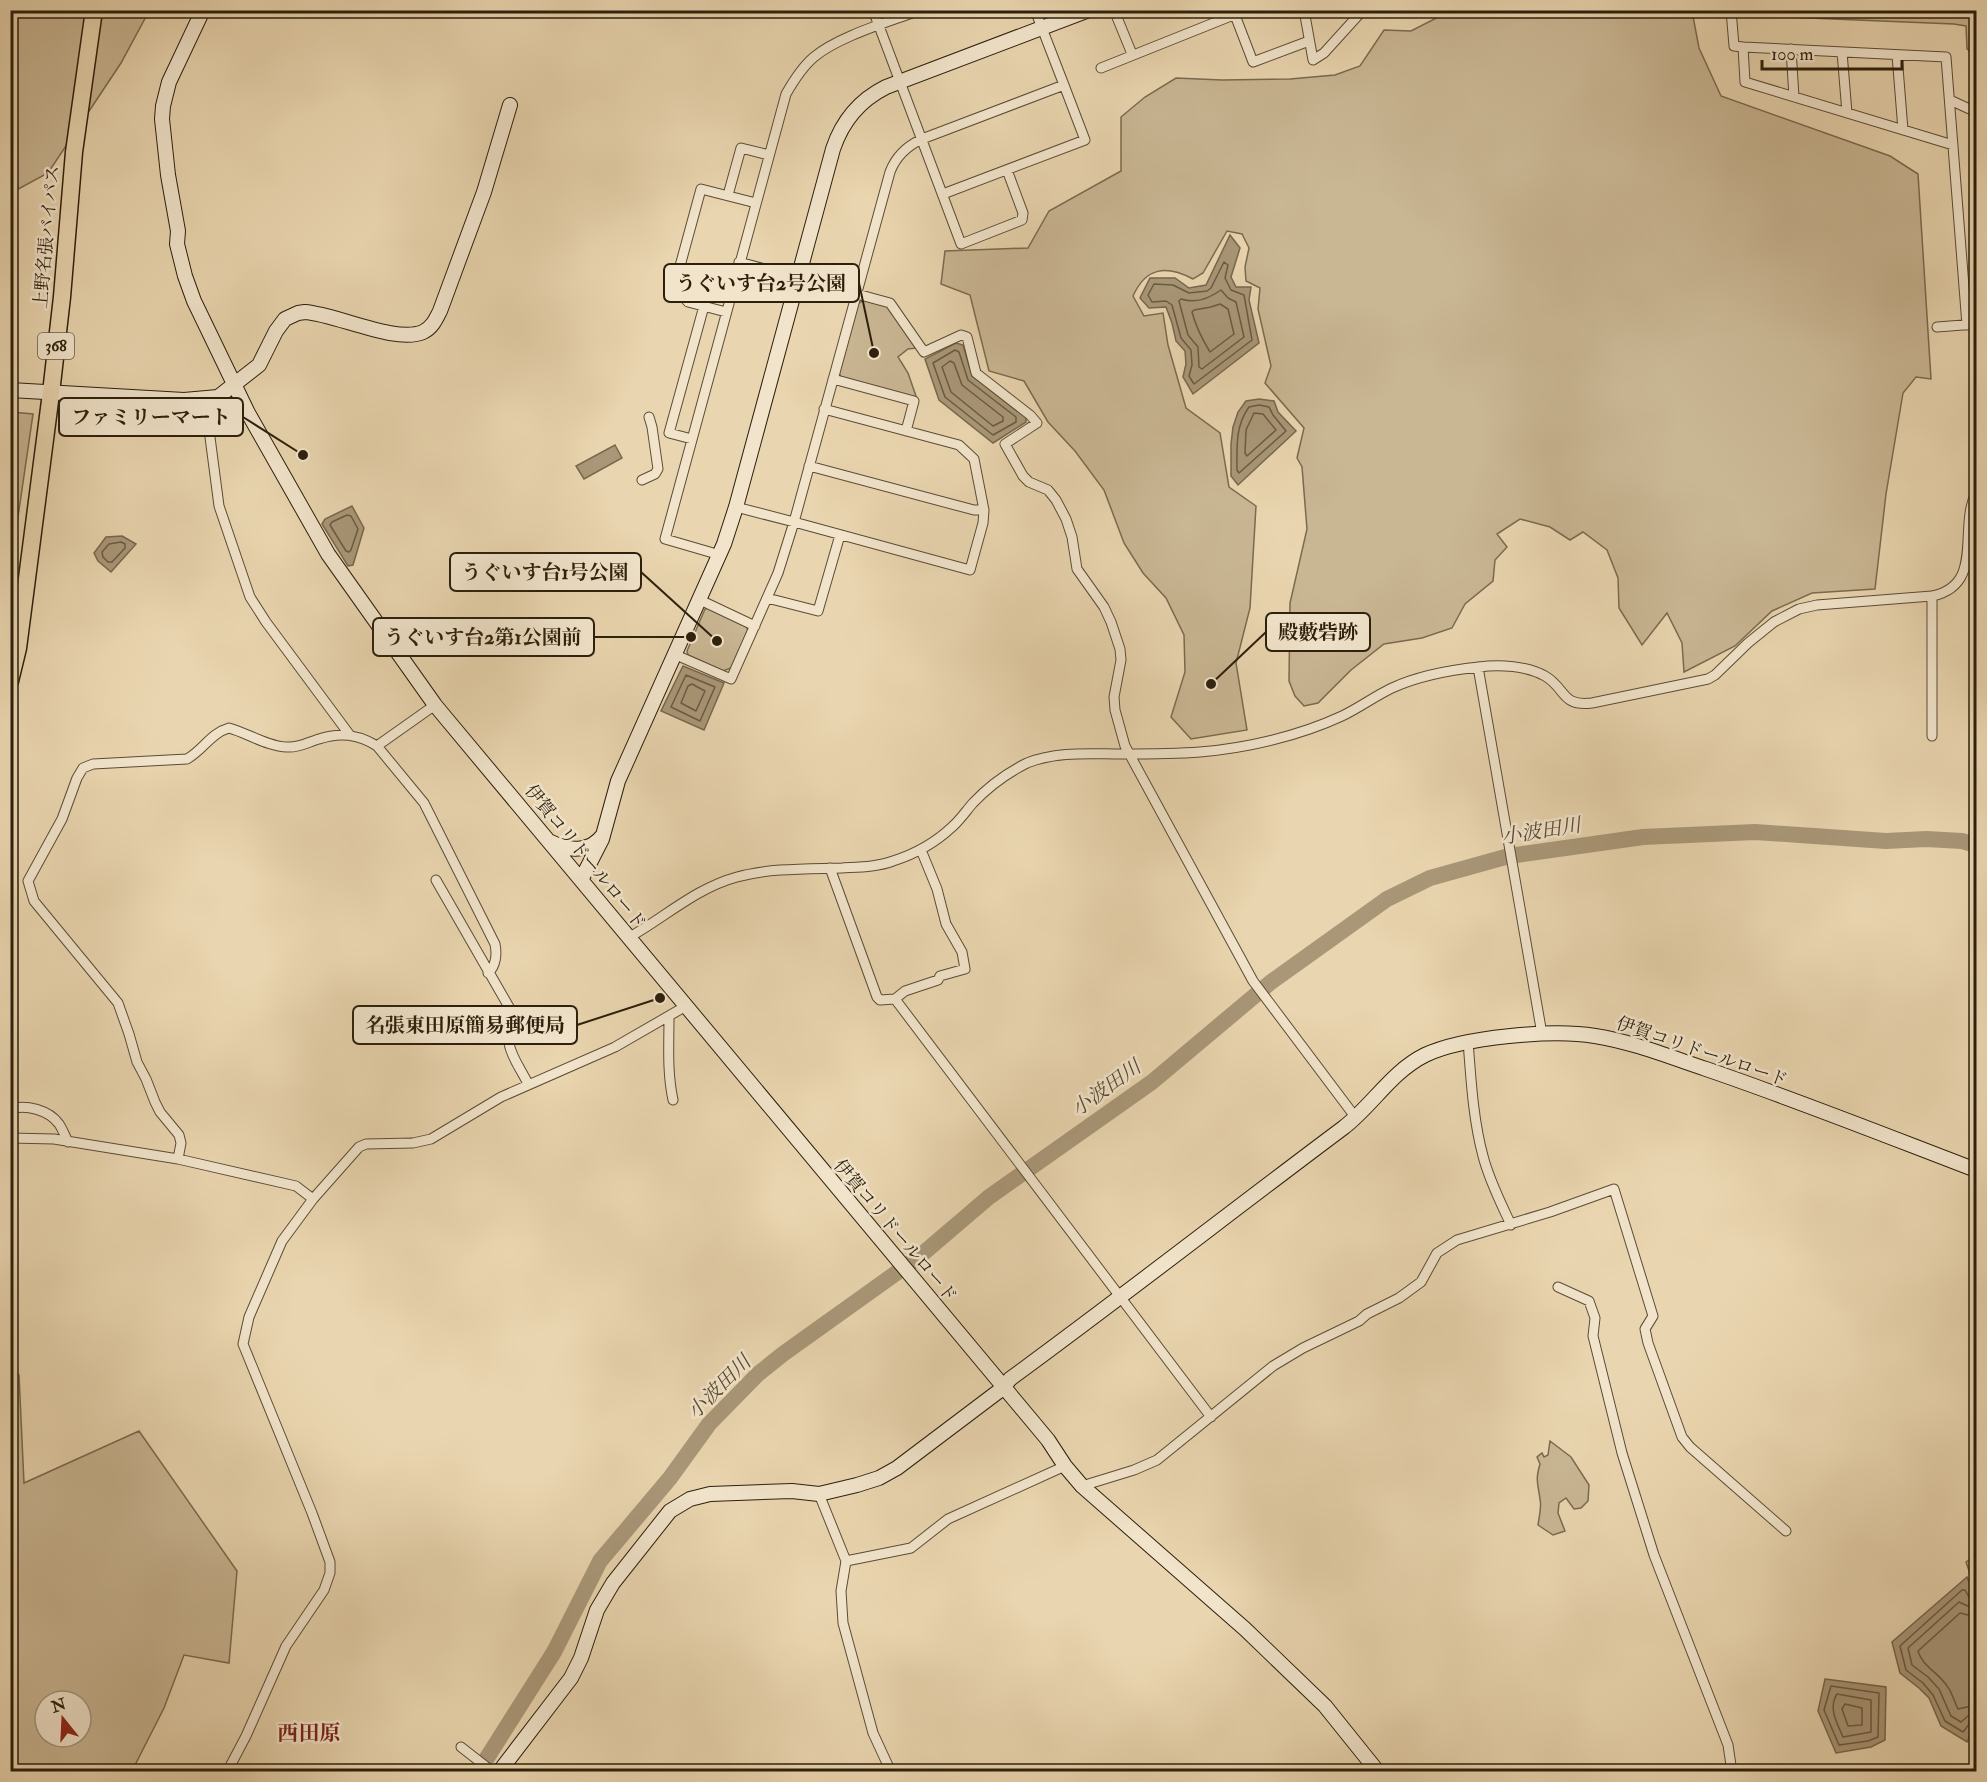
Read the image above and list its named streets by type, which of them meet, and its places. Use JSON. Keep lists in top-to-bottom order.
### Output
{
  "streets": {
    "highway": ["上野名張バイパス", "368"],
    "street": ["伊賀コリドールロード"]
  },
  "districts": ["西田原"],
  "water": ["小波田川"],
  "places": [
    "うぐいす台2号公園",
    "ファミリーマート",
    "うぐいす台2第1公園前",
    "うぐいす台1号公園",
    "殿藪砦跡",
    "名張東田原簡易郵便局"
  ],
  "scale_bar": "100 m",
  "north": "top"
}
